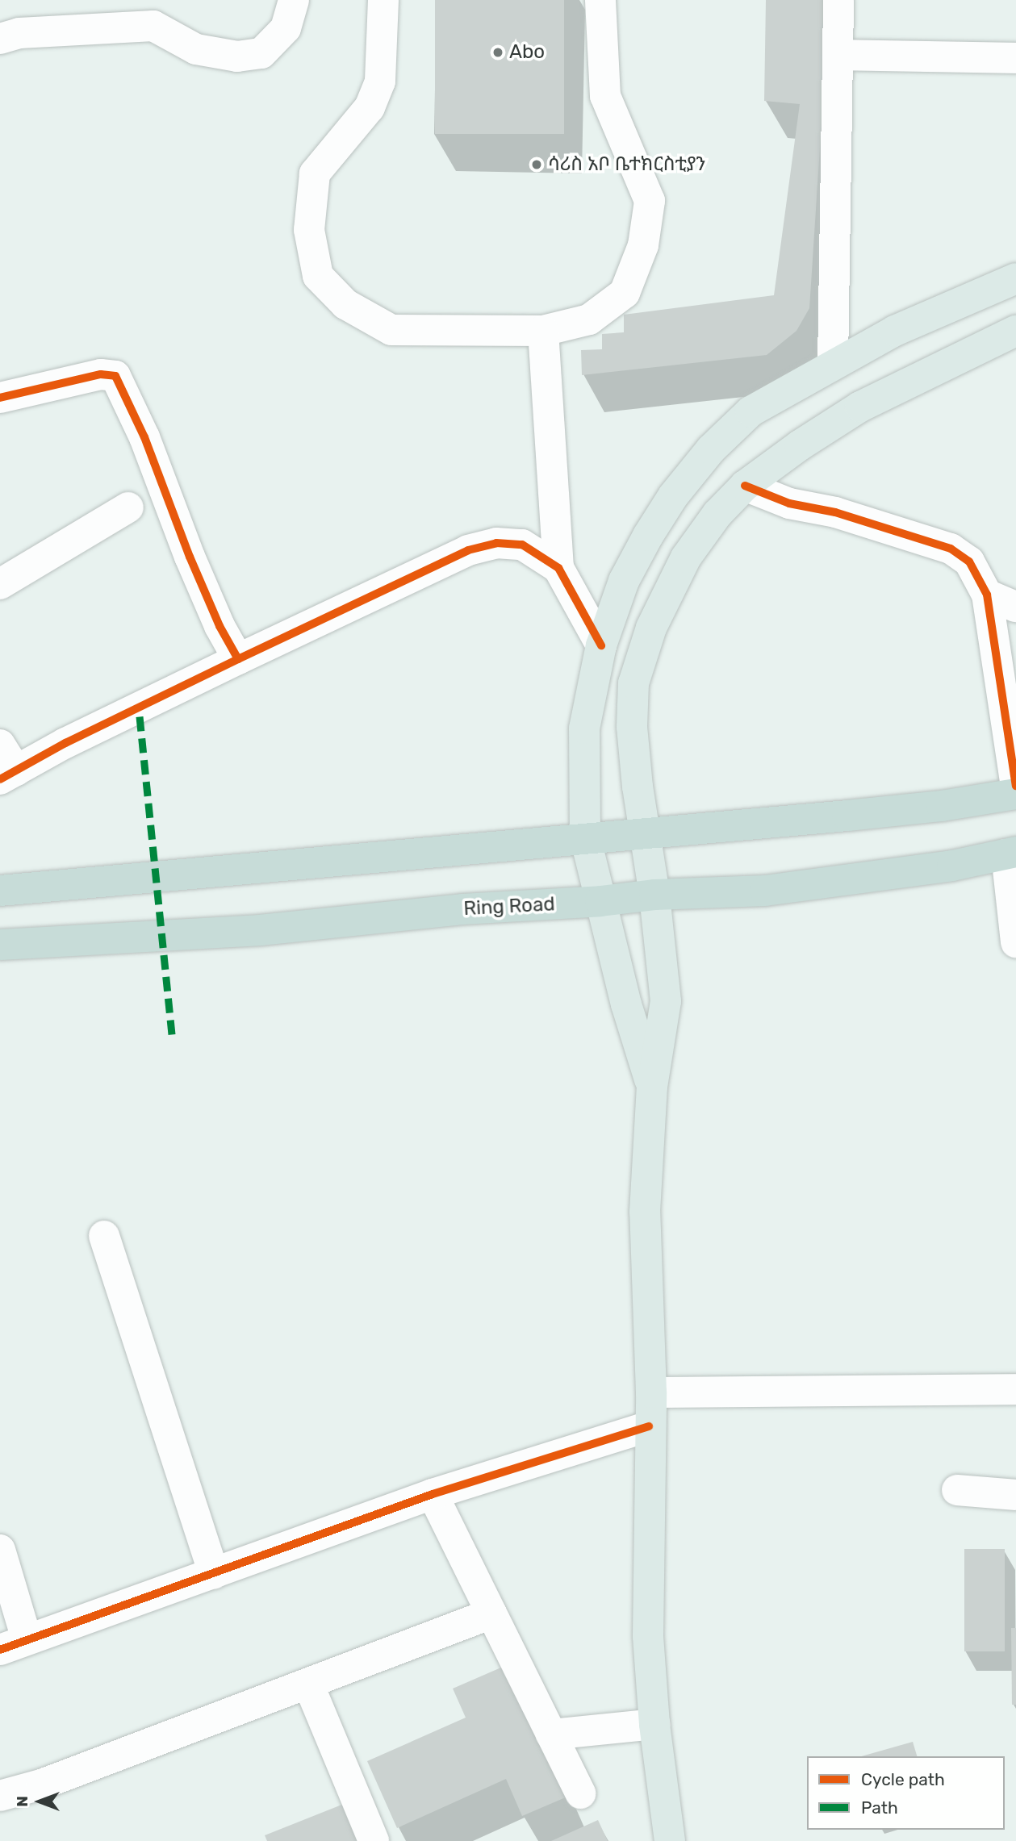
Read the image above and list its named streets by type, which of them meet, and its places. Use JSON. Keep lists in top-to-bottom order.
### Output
{
  "streets": {
    "highway": ["Ring Road"]
  },
  "places": ["Abo", "ሳሪስ አቦ ቤተክርስቲያን"],
  "legend": ["Cycle path", "Path"],
  "north": "left"
}
